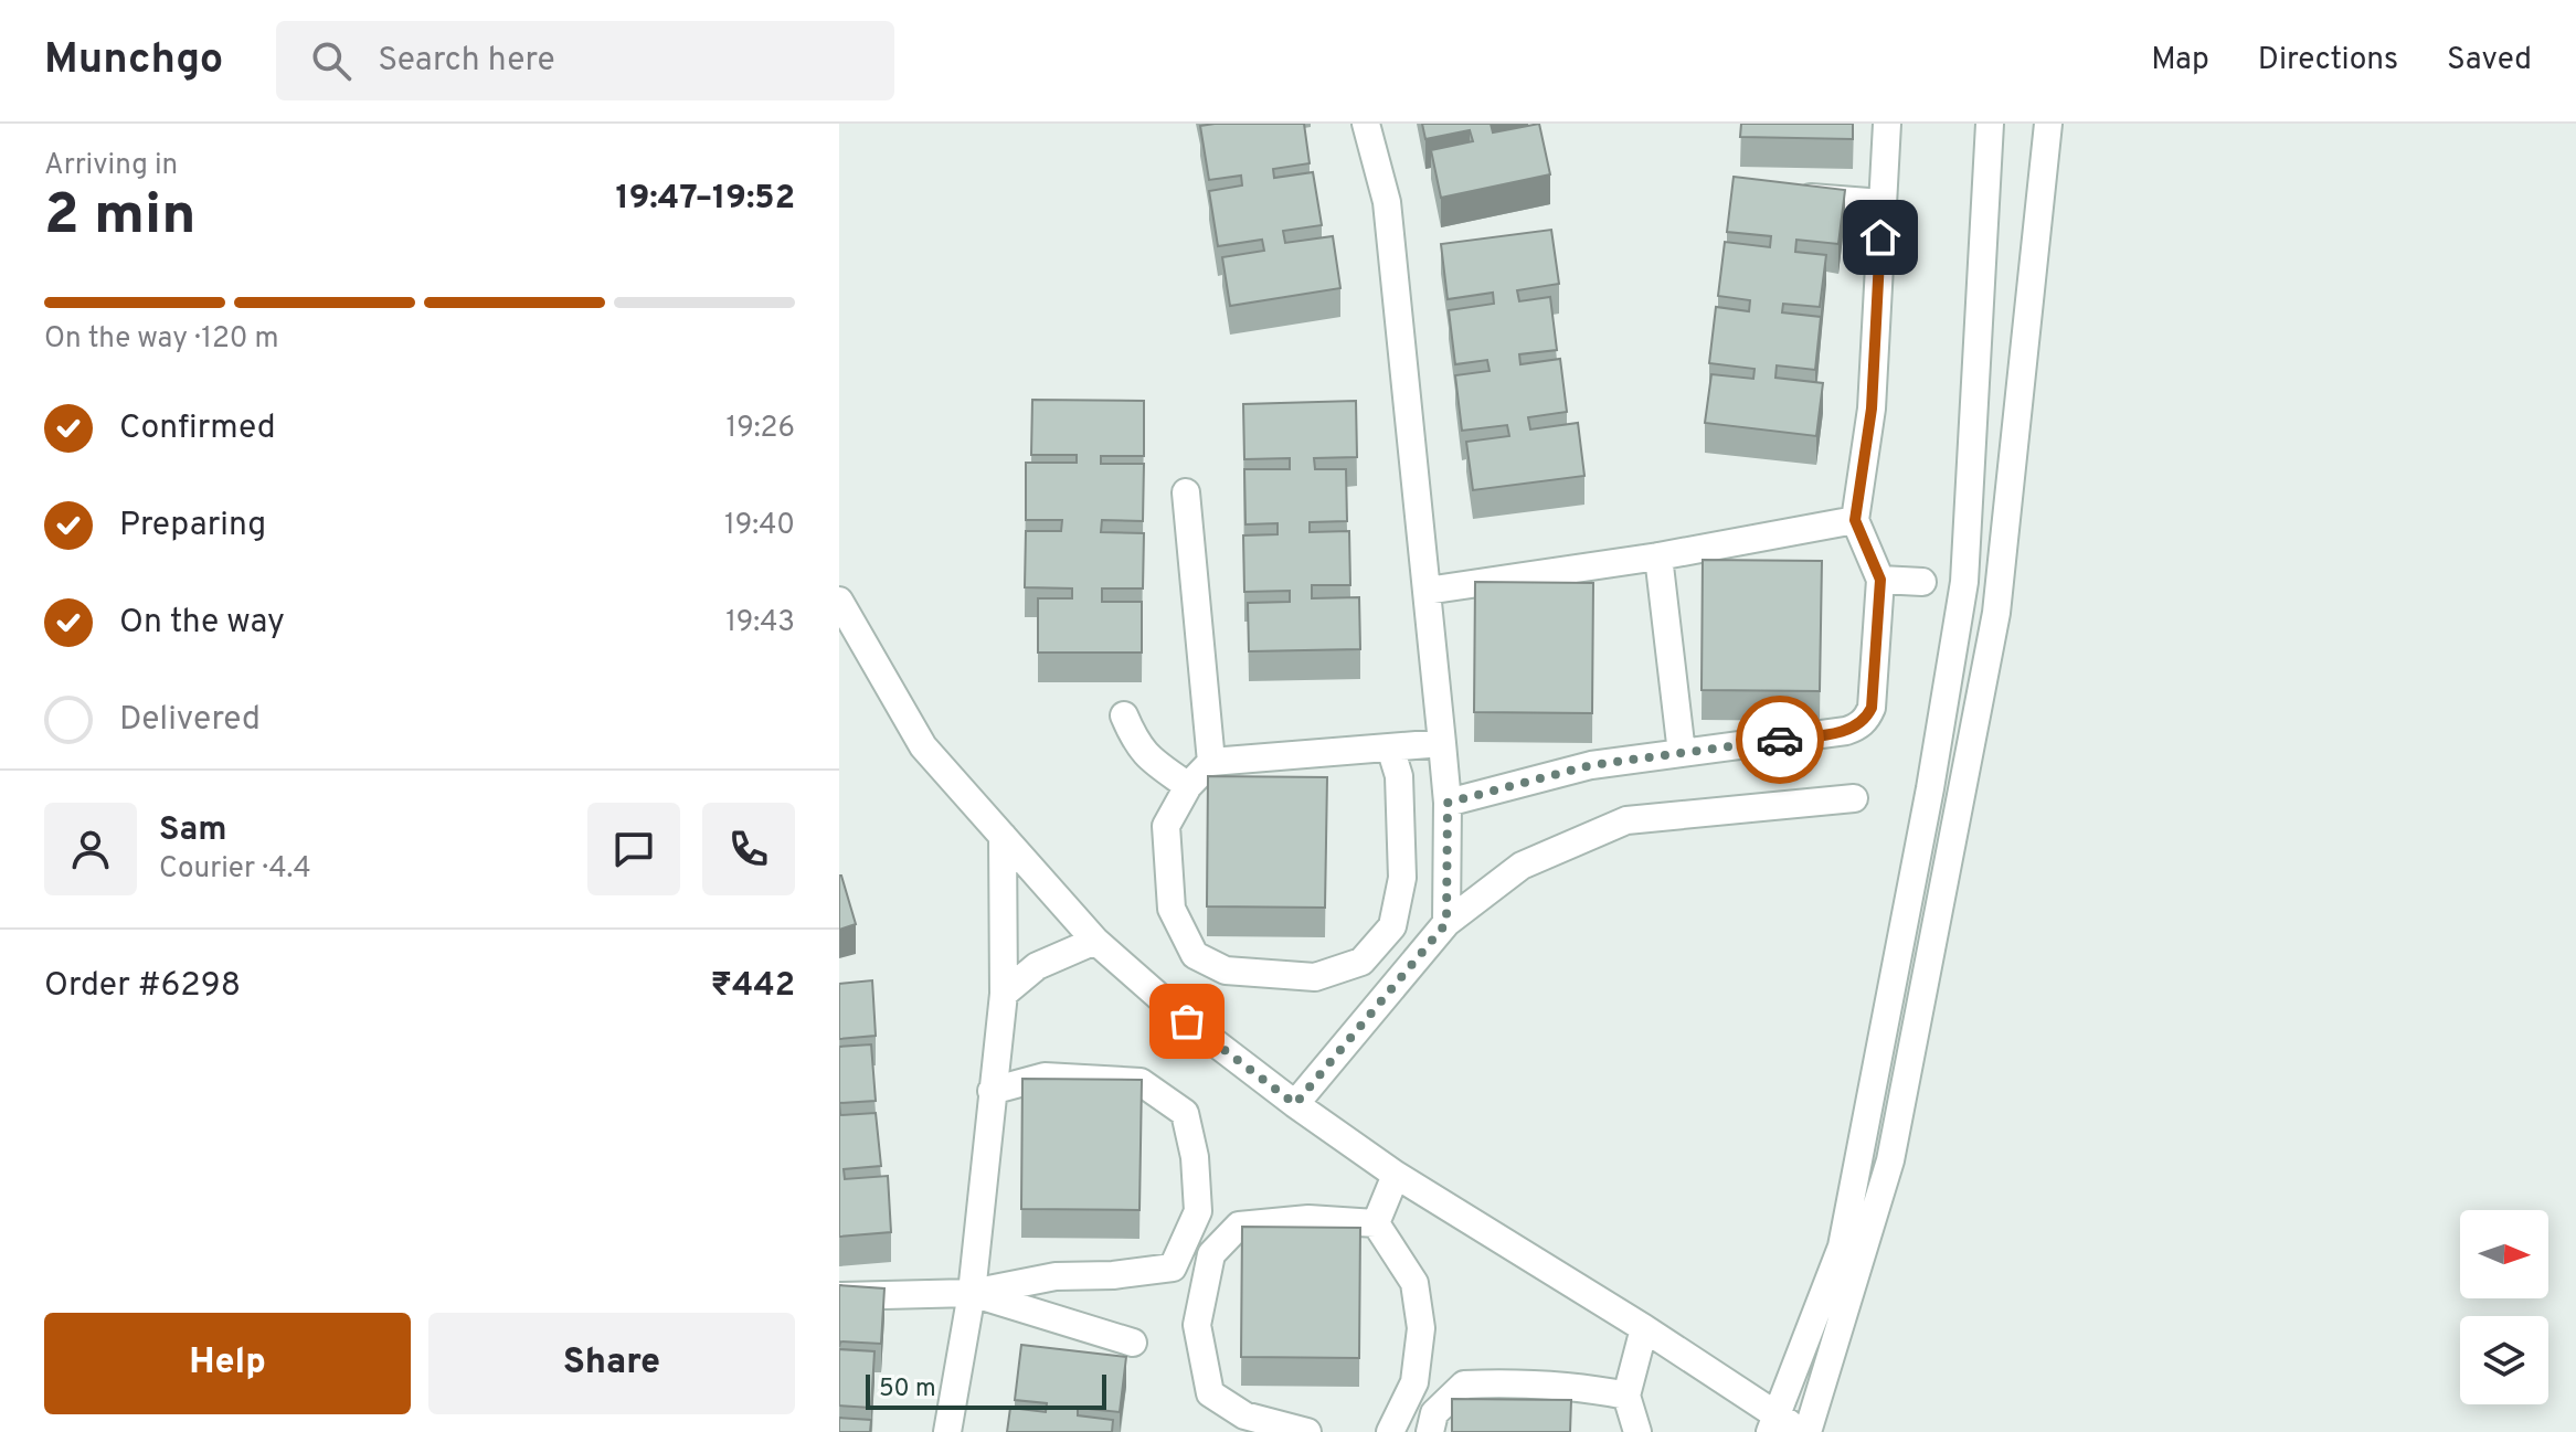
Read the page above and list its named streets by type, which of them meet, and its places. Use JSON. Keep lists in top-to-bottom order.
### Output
{
  "scale_bar": "50 m",
  "north": "right",
  "page": {
    "header": "Munchgo",
    "search": "Search here",
    "nav": ["Map", "Directions", "Saved"],
    "heading": ["2 min", "Arriving in", "19:47–19:52"],
    "panel": [
      "Sam",
      "Courier · 4.4",
      "Order #6298",
      "₹442"
    ],
    "bar": "On the way · 120 m",
    "list": [
      ["Confirmed", "19:26"],
      ["Preparing", "19:40"],
      ["On the way", "19:43"],
      "Delivered"
    ],
    "buttons": ["Help", "Share"],
    "scale": "50 m"
  }
}
